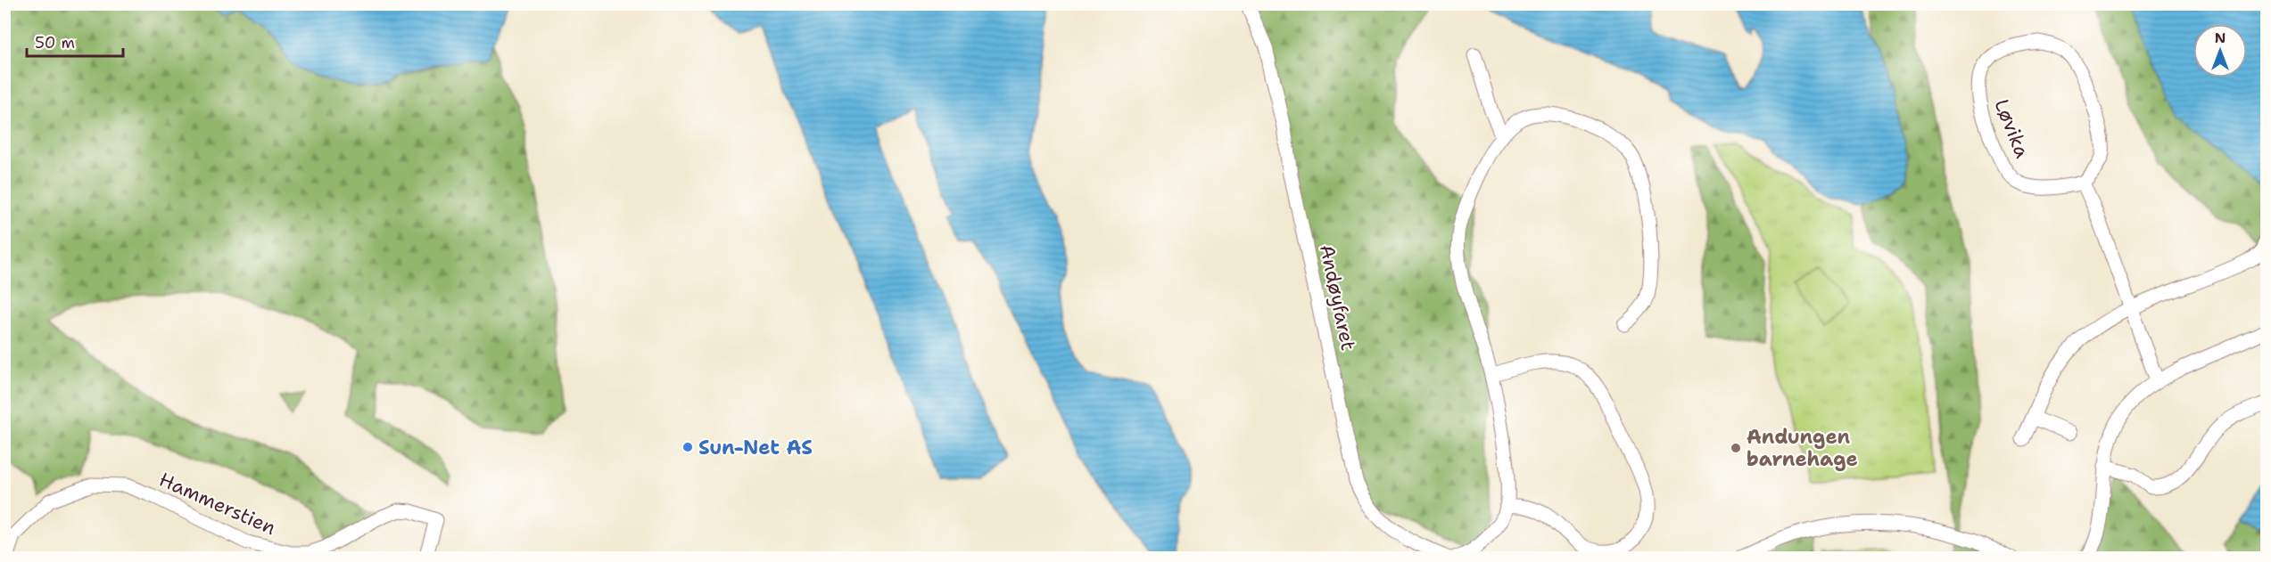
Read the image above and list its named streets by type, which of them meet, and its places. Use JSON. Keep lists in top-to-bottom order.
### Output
{
  "streets": {
    "street": ["Løvika", "Andøyfaret", "Hammerstien"]
  },
  "places": ["Sun-Net AS", "Andungen barnehage"],
  "scale_bar": "50 m",
  "north": "top"
}
